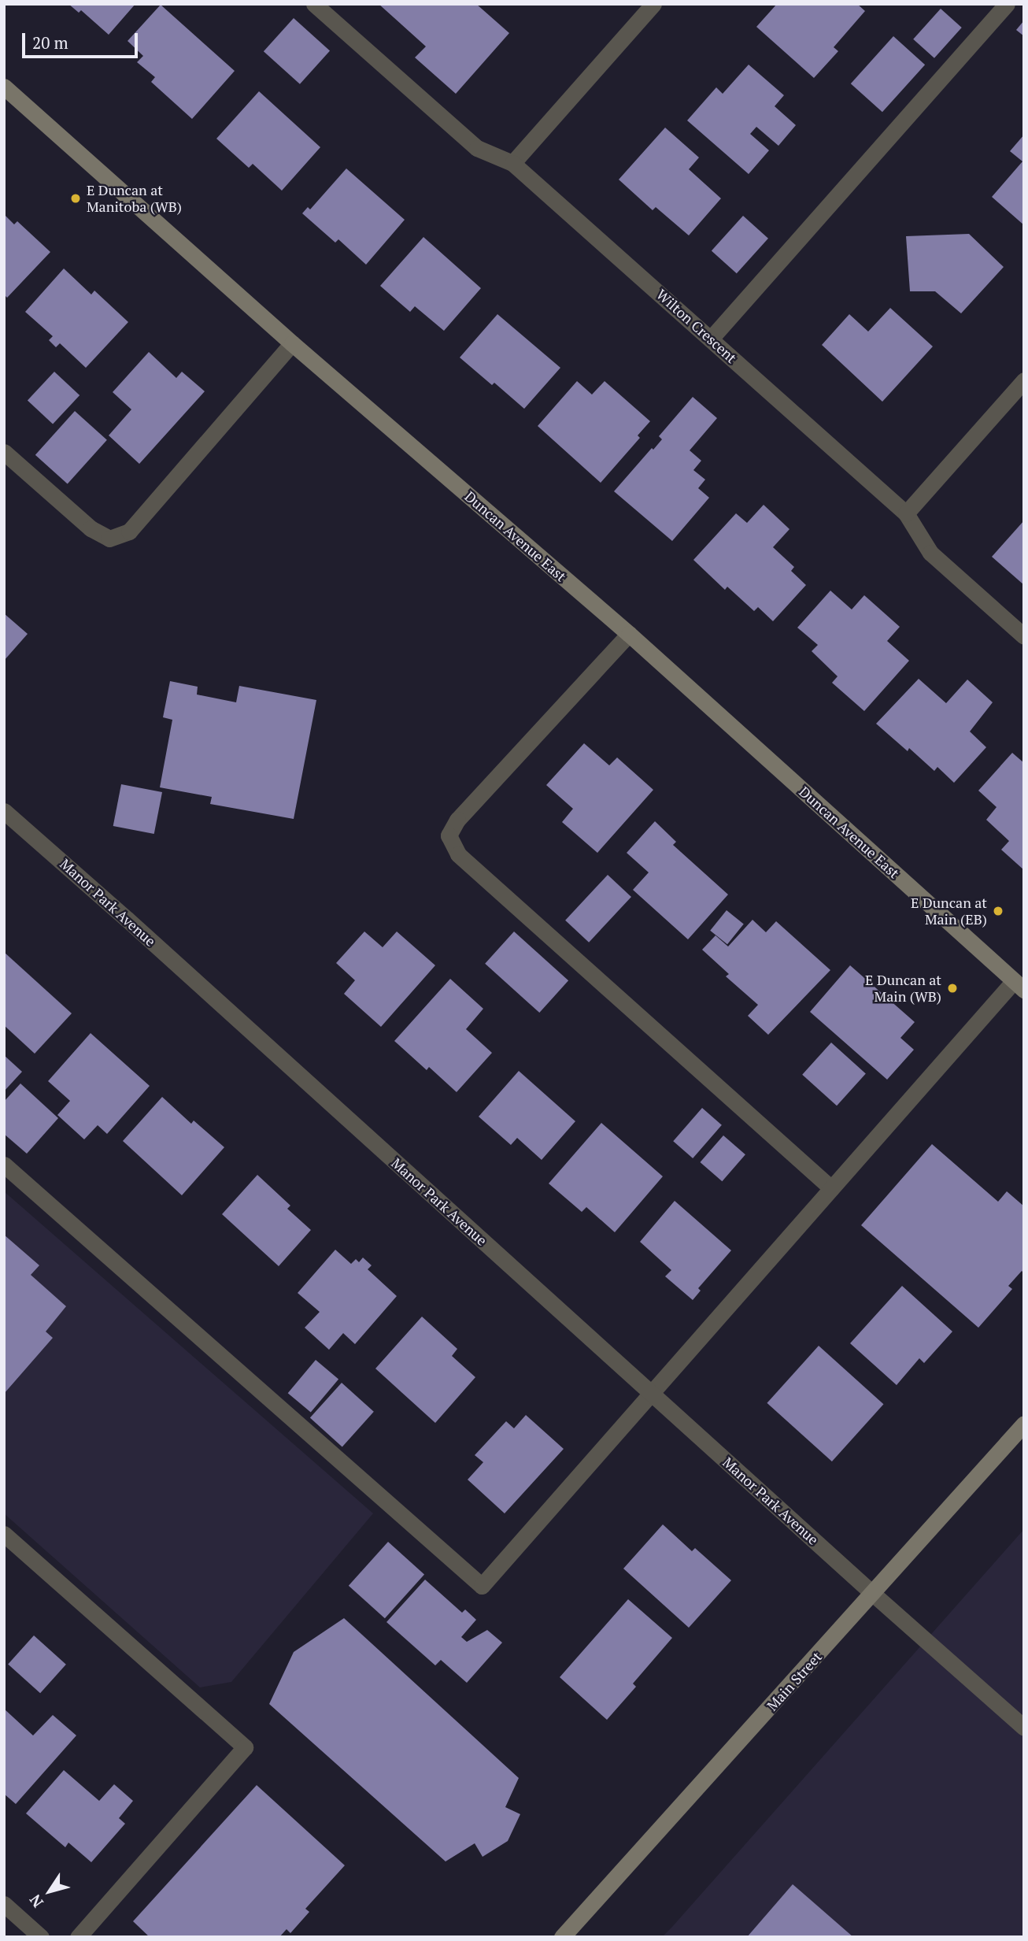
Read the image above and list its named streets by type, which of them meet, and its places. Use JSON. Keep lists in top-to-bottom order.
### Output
{
  "streets": {
    "street": [
      "Wilton Crescent",
      "Duncan Avenue East",
      "Manor Park Avenue",
      "Main Street"
    ]
  },
  "crossings": [
    ["Manor Park Avenue", "Main Street"]
  ],
  "places": ["E Duncan at Manitoba (WB)", "E Duncan at Main (EB)", "E Duncan at Main (WB)"],
  "scale_bar": "20 m",
  "north": "bottom left"
}
